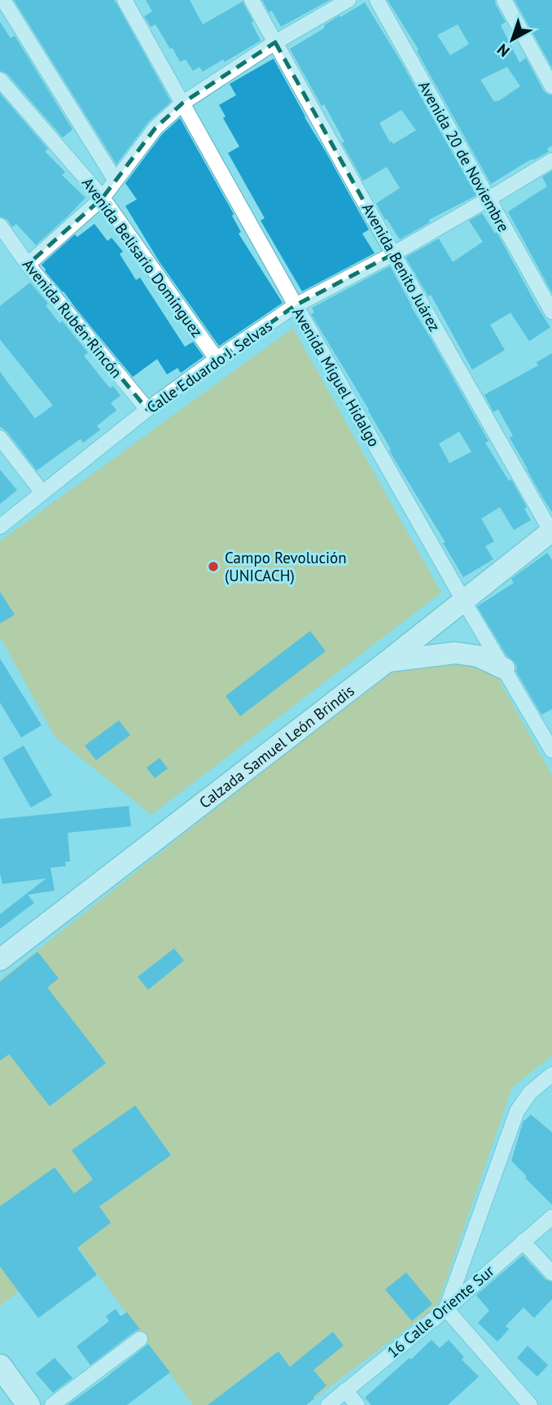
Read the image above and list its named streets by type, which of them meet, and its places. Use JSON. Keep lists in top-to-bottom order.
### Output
{
  "streets": {
    "street": [
      "Avenida 20 de Noviembre",
      "Avenida Belisario Domínguez",
      "Avenida Benito Juárez",
      "Avenida Rubén Rincón",
      "Calle Eduardo J. Selvas",
      "Avenida Miguel Hidalgo",
      "Calzada Samuel León Brindis",
      "16 Calle Oriente Sur"
    ]
  },
  "crossings": [
    ["Avenida 20 de Noviembre", "Calle Eduardo J. Selvas"],
    ["Avenida Belisario Domínguez", "Calle Eduardo J. Selvas"],
    ["Avenida Benito Juárez", "Calle Eduardo J. Selvas"],
    ["Avenida Benito Juárez", "Calzada Samuel León Brindis"],
    ["Avenida Rubén Rincón", "Calle Eduardo J. Selvas"],
    ["Calle Eduardo J. Selvas", "Avenida Miguel Hidalgo"],
    ["Avenida Miguel Hidalgo", "Calzada Samuel León Brindis"]
  ],
  "places": ["Campo Revolución (UNICACH)"],
  "north": "bottom left"
}
